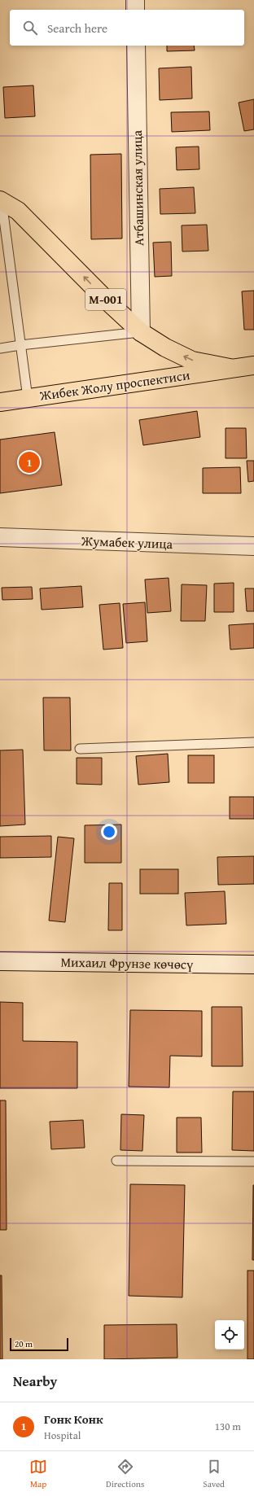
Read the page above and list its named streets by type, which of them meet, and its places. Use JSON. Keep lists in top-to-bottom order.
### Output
{
  "streets": {
    "main road": ["М-001", "Жибек Жолу проспектиси"],
    "street": ["Атбашинская улица", "Жумабек улица", "Михаил Фрунзе көчөсү"]
  },
  "crossings": [
    ["Атбашинская улица", "Жибек Жолу проспектиси"]
  ],
  "one_way": ["Жибек Жолу проспектиси"],
  "scale_bar": "20 m",
  "page": {
    "search": "Search here",
    "pins": "1",
    "scale": "20 m",
    "heading": "Nearby",
    "list": [
      {
        "mark": "1",
        "name": "Гонк Конк",
        "note": "Hospital",
        "value": "130 m"
      }
    ],
    "nav": ["Map", "Directions", "Saved"]
  }
}
